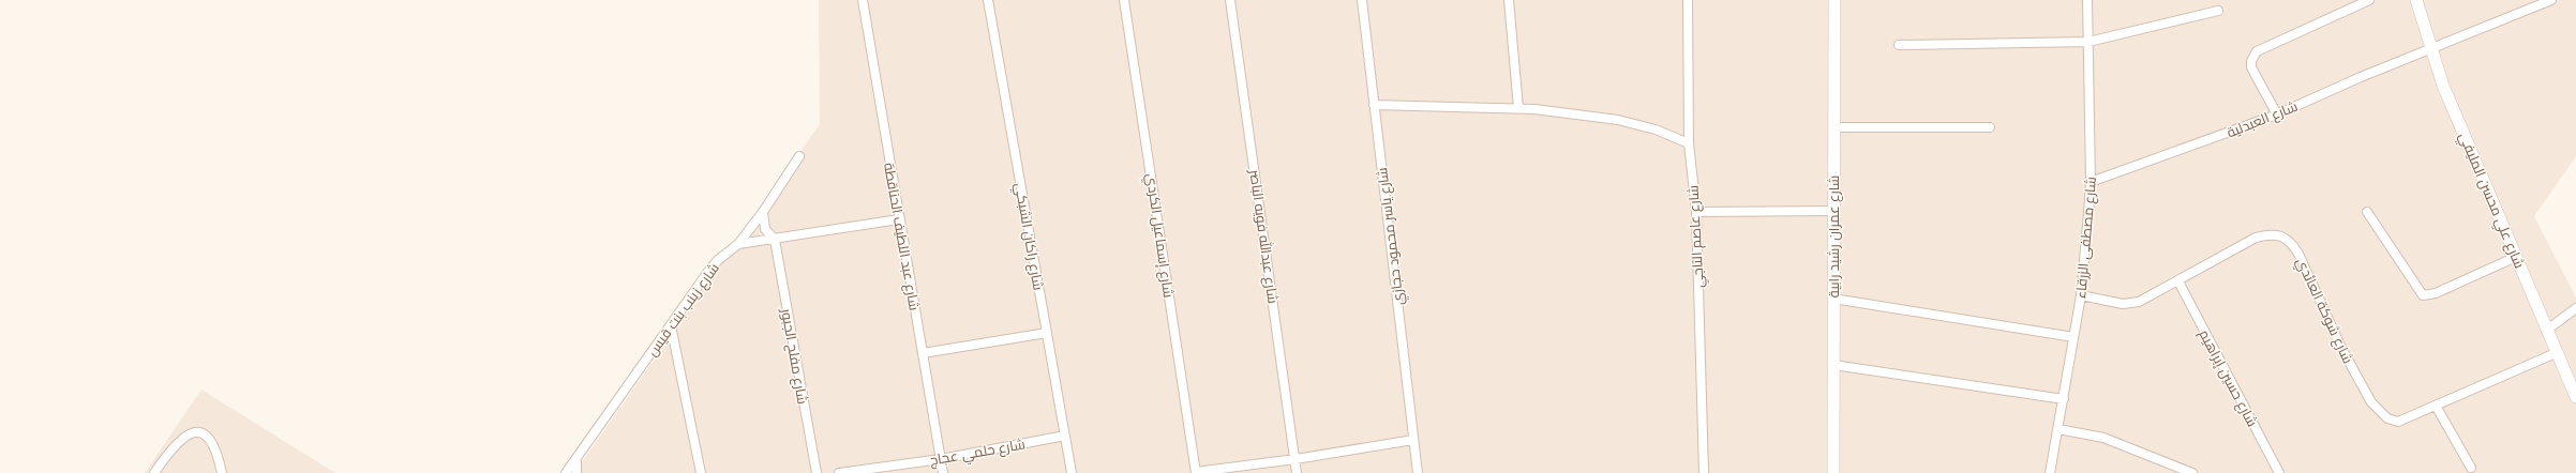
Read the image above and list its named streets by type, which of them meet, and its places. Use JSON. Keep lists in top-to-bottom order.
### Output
{
  "streets": {
    "street": [
      "شارع العبدلية",
      "شارع علي محسن المليفي",
      "شارع إسماعيل الكردي",
      "شارع عبد اللطيف الحناقطة",
      "شارع راكان الشبكي",
      "شارع عبدالله فويه الباصر",
      "شارع ياسر محمود حجازي",
      "شارع عاصم التاجي",
      "شارع عمران رشيد رابية",
      "شارع مصطفى الزرقاء",
      "شارع زينب بنت قيس",
      "شارع شوكة العائدي",
      "شارع مفلح الجبور",
      "شارع حسين إبراهيم",
      "شارع حلمي عجاج"
    ]
  },
  "crossings": [
    ["شارع العبدلية", "شارع علي محسن المليفي"],
    ["شارع العبدلية", "شارع مصطفى الزرقاء"],
    ["شارع علي محسن المليفي", "شارع شوكة العائدي"],
    ["شارع إسماعيل الكردي", "شارع عبدالله فويه الباصر"],
    ["شارع إسماعيل الكردي", "شارع ياسر محمود حجازي"],
    ["شارع عبد اللطيف الحناقطة", "شارع زينب بنت قيس"],
    ["شارع عبد اللطيف الحناقطة", "شارع حلمي عجاج"],
    ["شارع راكان الشبكي", "شارع حلمي عجاج"],
    ["شارع مصطفى الزرقاء", "شارع شوكة العائدي"],
    ["شارع زينب بنت قيس", "شارع مفلح الجبور"],
    ["شارع شوكة العائدي", "شارع حسين إبراهيم"]
  ]
}
